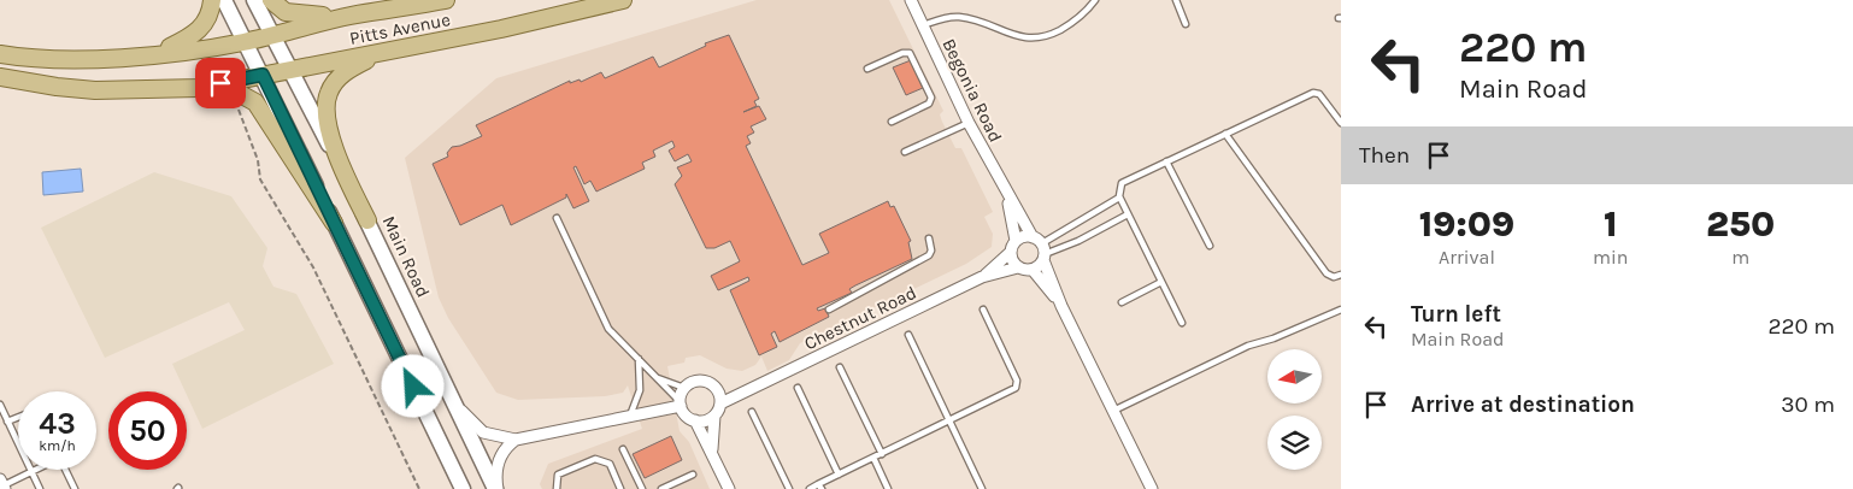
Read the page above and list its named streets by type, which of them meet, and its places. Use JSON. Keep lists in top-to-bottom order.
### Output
{
  "streets": {
    "main road": ["Pitts Avenue", "Main Road"],
    "street": ["Begonia Road", "Chestnut Road"]
  },
  "crossings": [
    ["Pitts Avenue", "Main Road"]
  ],
  "north": "left",
  "page": {
    "turn": ["220 m", "Main Road"],
    "then": "Then",
    "eta": [
      "19:09",
      "Arrival",
      "1",
      "min",
      "250",
      "m"
    ],
    "list": [
      {
        "name": "Turn left",
        "note": "Main Road",
        "value": "220 m"
      },
      {
        "name": "Arrive at destination",
        "value": "30 m"
      }
    ],
    "speed": "43 km/h",
    "limit": "50"
  }
}
